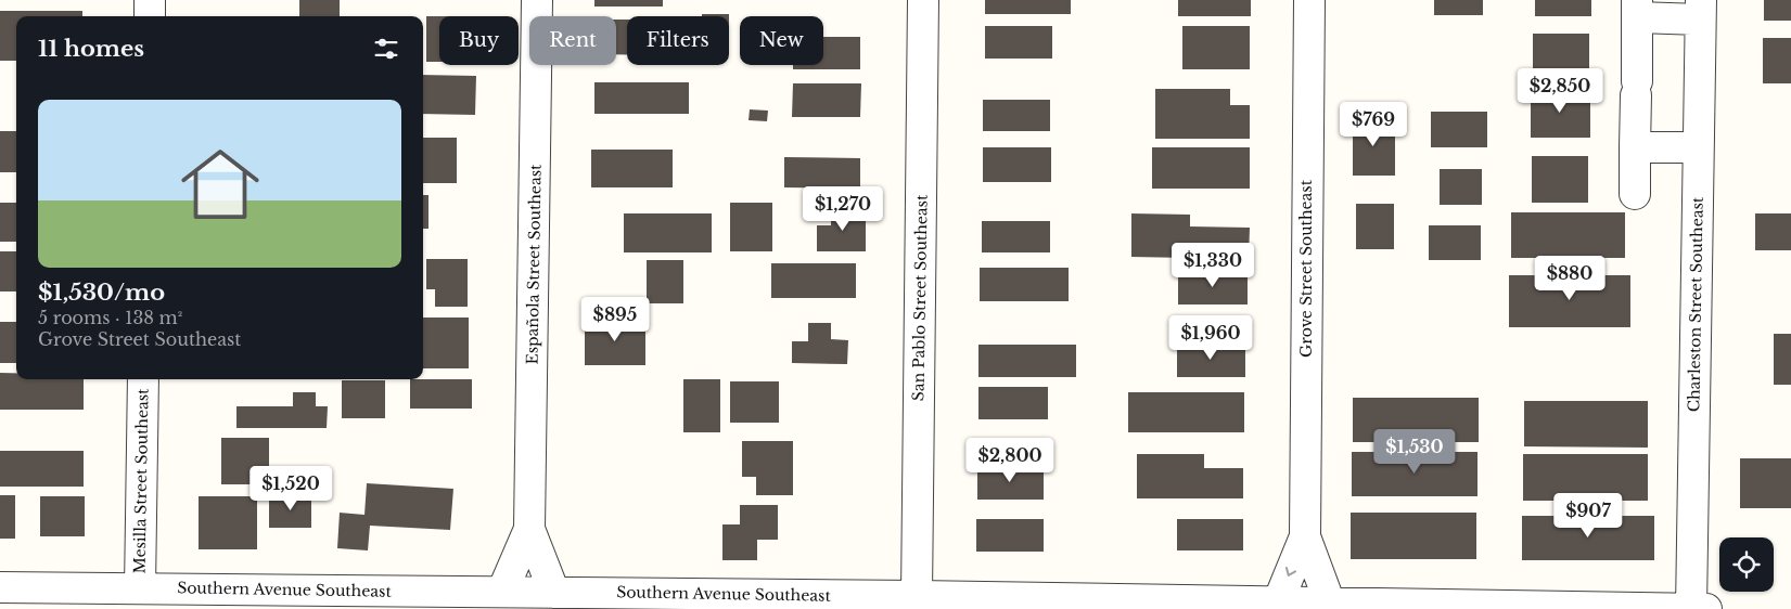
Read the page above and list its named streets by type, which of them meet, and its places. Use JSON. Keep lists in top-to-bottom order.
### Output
{
  "streets": {
    "street": [
      "Española Street Southeast",
      "Grove Street Southeast",
      "San Pablo Street Southeast",
      "Charleston Street Southeast",
      "Mesilla Street Southeast",
      "Southern Avenue Southeast"
    ]
  },
  "crossings": [
    ["Española Street Southeast", "Southern Avenue Southeast"],
    ["Grove Street Southeast", "Southern Avenue Southeast"],
    ["San Pablo Street Southeast", "Southern Avenue Southeast"],
    ["Charleston Street Southeast", "Southern Avenue Southeast"],
    ["Mesilla Street Southeast", "Southern Avenue Southeast"]
  ],
  "page": {
    "chip": [
      "Buy",
      "Rent",
      "Filters",
      "New"
    ],
    "heading": "11 homes",
    "price": [
      "$2,850",
      "$769",
      "$1,270",
      "$1,330",
      "$880",
      "$895",
      "$1,960",
      "$1,530",
      "$2,800",
      "$1,520",
      "$907"
    ],
    "list": [
      {
        "name": "$1,530/mo",
        "note": "5 rooms · 138 m² · Grove Street Southeast"
      }
    ]
  }
}
